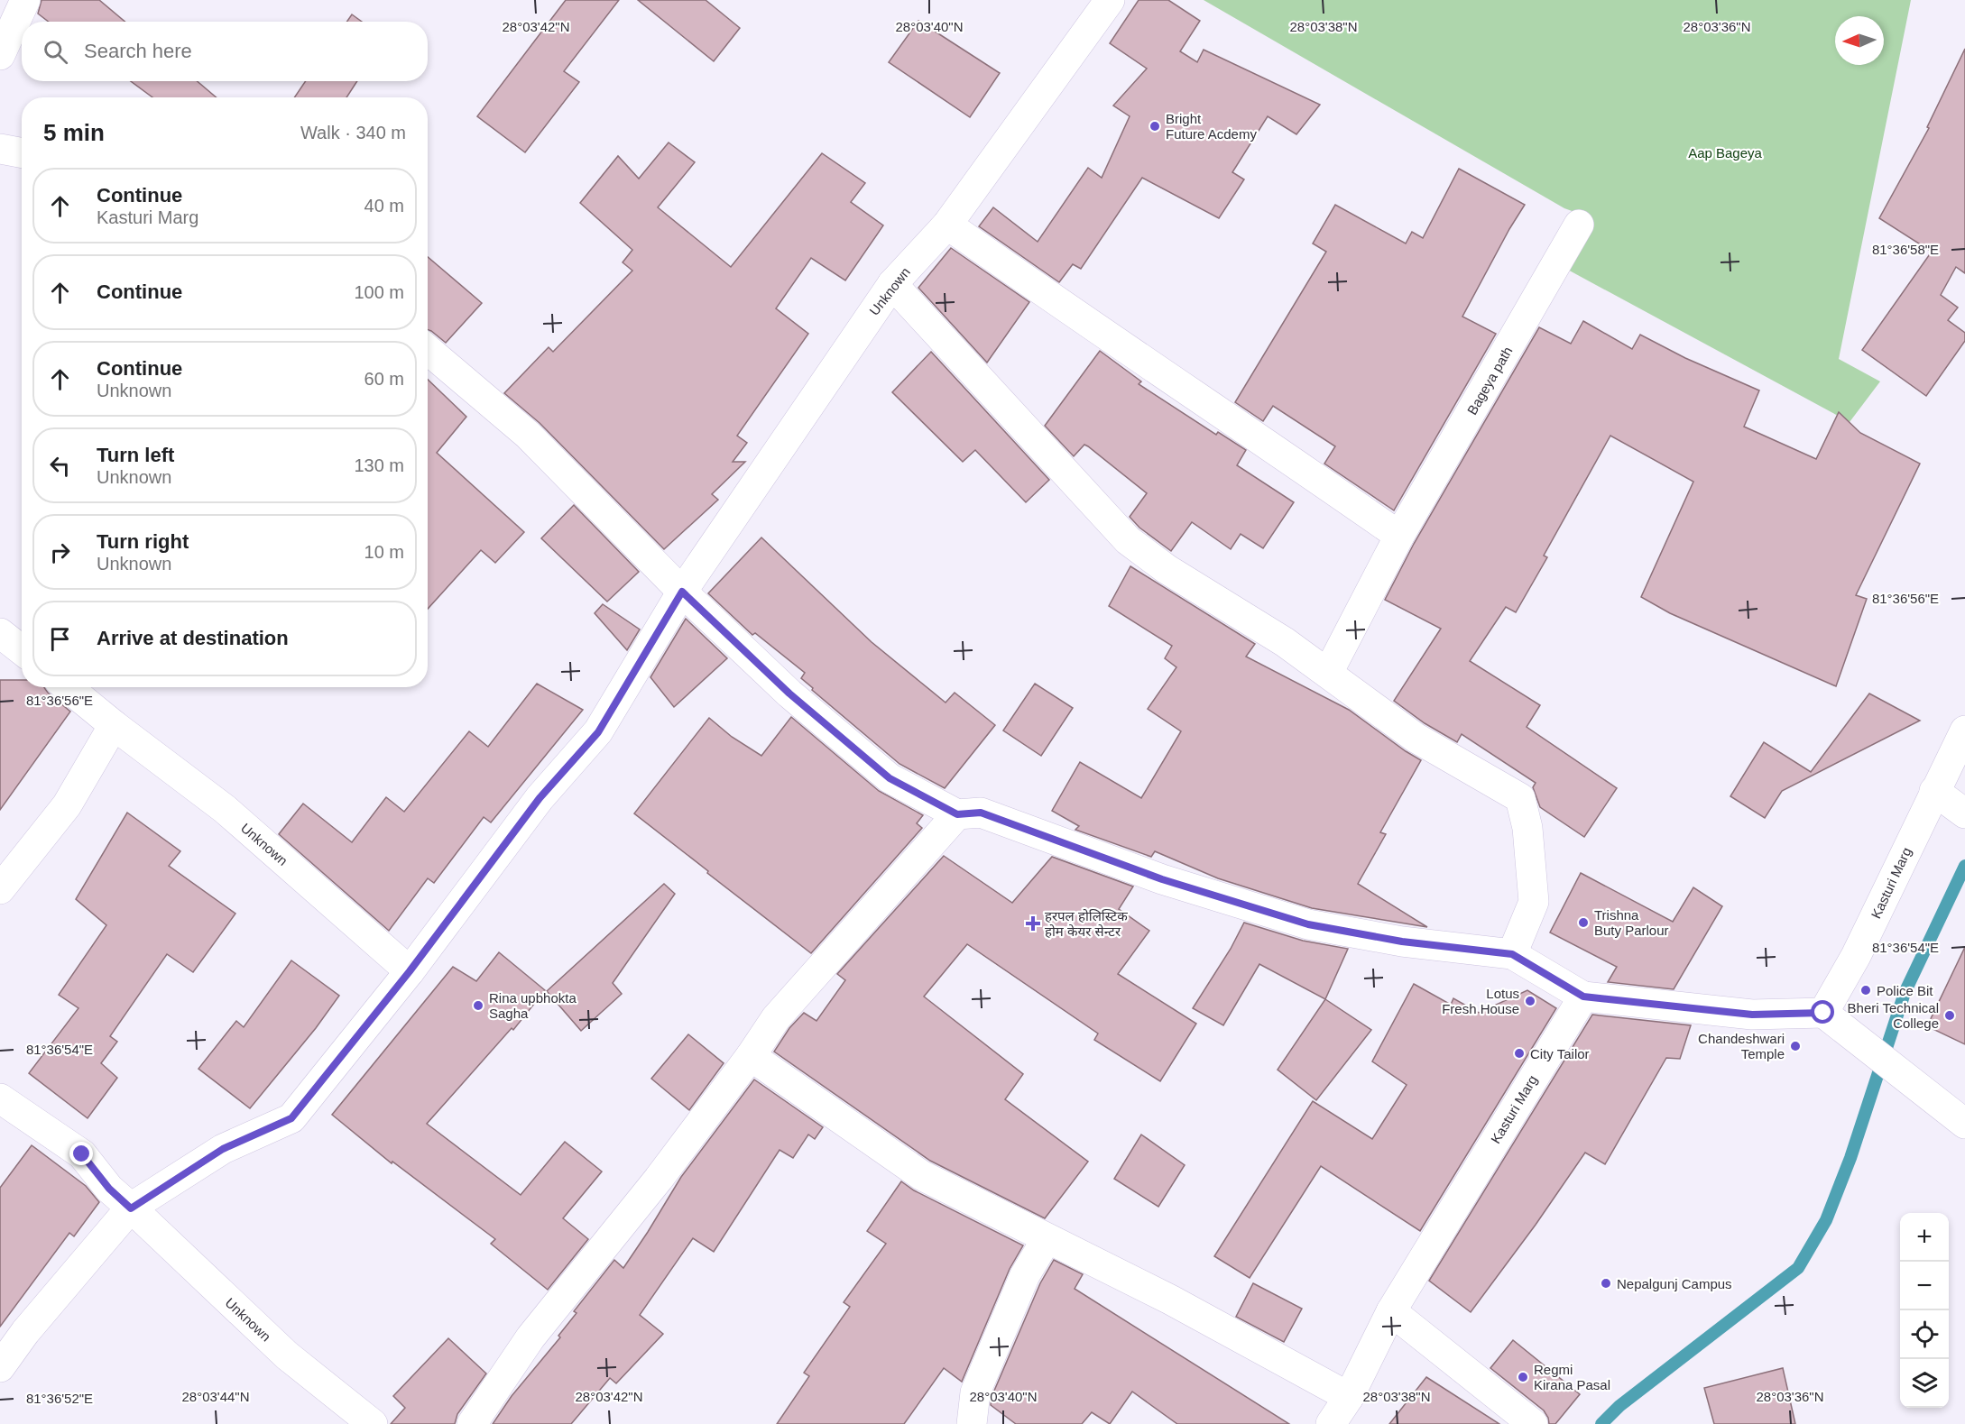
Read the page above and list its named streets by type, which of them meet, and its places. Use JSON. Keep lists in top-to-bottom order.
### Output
{
  "streets": {
    "street": ["Unknown", "Bageya path", "Kasturi Marg"]
  },
  "parks": ["Aap Bageya"],
  "places": {
    "other": [
      "Bright Future Acdemy",
      "Trishna Buty Parlour",
      "Police Bit",
      "Lotus Fresh House",
      "Rina upbhokta Sagha",
      "Bheri Technical College",
      "Chandeshwari Temple",
      "City Tailor",
      "Nepalgunj Campus",
      "Regmi Kirana Pasal"
    ],
    "health": ["हरपल होलिस्टिक होम केयर सेन्टर"]
  },
  "north": "left",
  "page": {
    "search": "Search here",
    "heading": ["5 min", "Walk · 340 m"],
    "list": [
      ["Continue", "Kasturi Marg", "40 m"],
      ["Continue", "100 m"],
      ["Continue", "Unknown", "60 m"],
      ["Turn left", "Unknown", "130 m"],
      ["Turn right", "Unknown", "10 m"],
      "Arrive at destination"
    ],
    "map_buttons": ["+", "−"]
  },
  "coordinates": [
    "28°03'42\"N",
    "28°03'40\"N",
    "28°03'38\"N",
    "28°03'36\"N",
    "81°36'58\"E",
    "81°36'56\"E",
    "81°36'54\"E",
    "28°03'44\"N",
    "81°36'52\"E"
  ]
}
